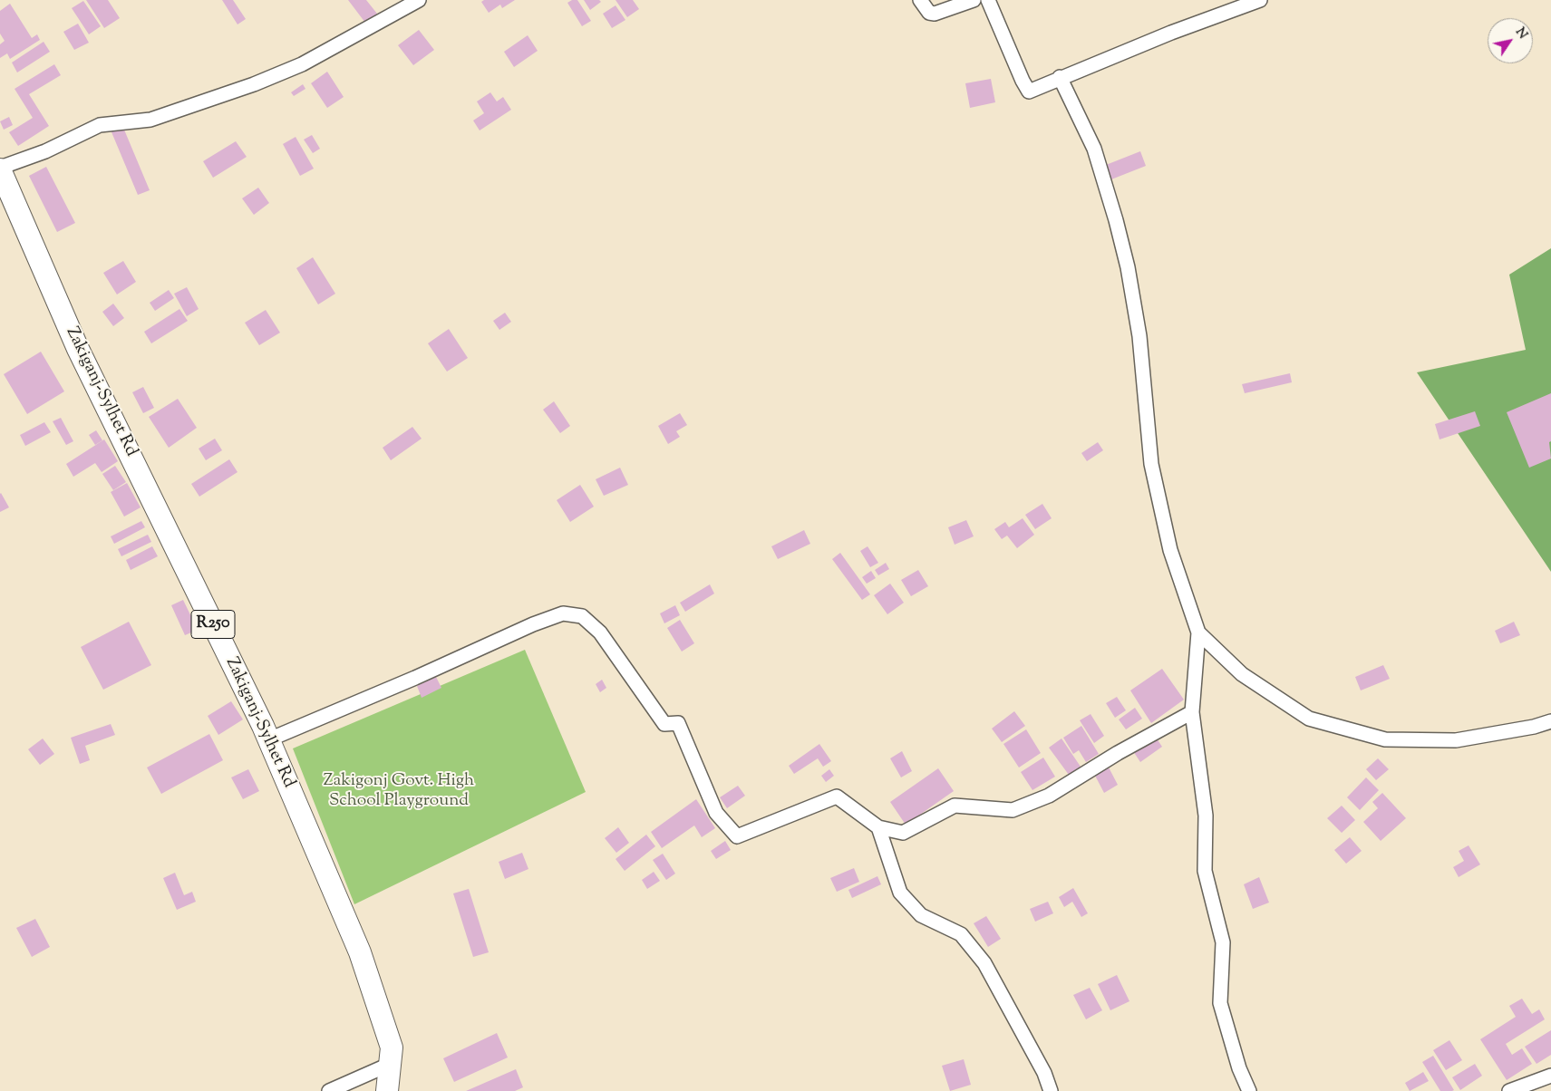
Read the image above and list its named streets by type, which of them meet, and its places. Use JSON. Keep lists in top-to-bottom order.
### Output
{
  "streets": {
    "main road": ["Zakiganj-Sylhet Rd", "R250"]
  },
  "parks": ["Zakigonj Govt. High School Playground"],
  "north": "top right"
}
